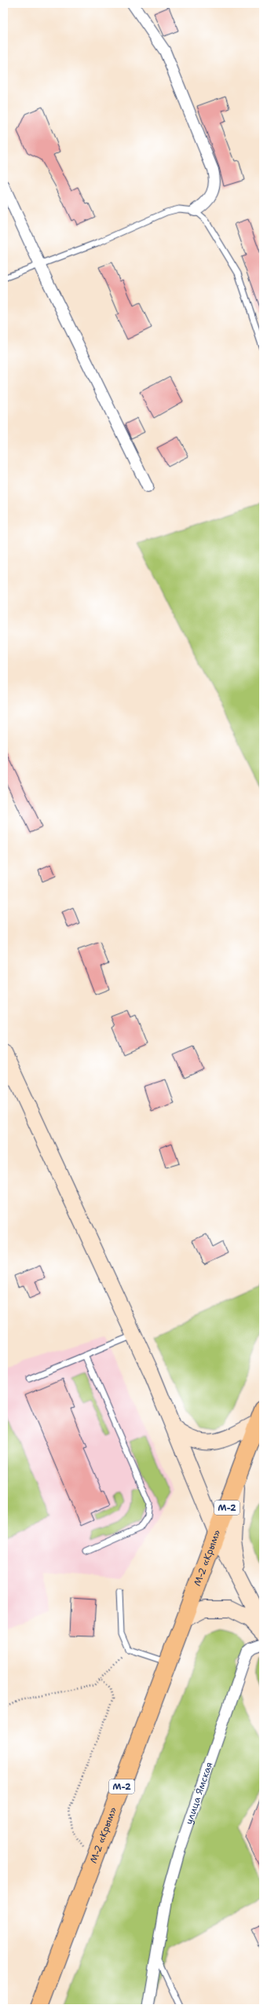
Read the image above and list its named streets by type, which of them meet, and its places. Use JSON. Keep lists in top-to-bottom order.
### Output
{
  "streets": {
    "highway": ["М-2", "М-2 «Крым»"],
    "street": ["улица Ямская"]
  },
  "crossings": [
    ["М-2", "М-2 «Крым»"]
  ]
}
